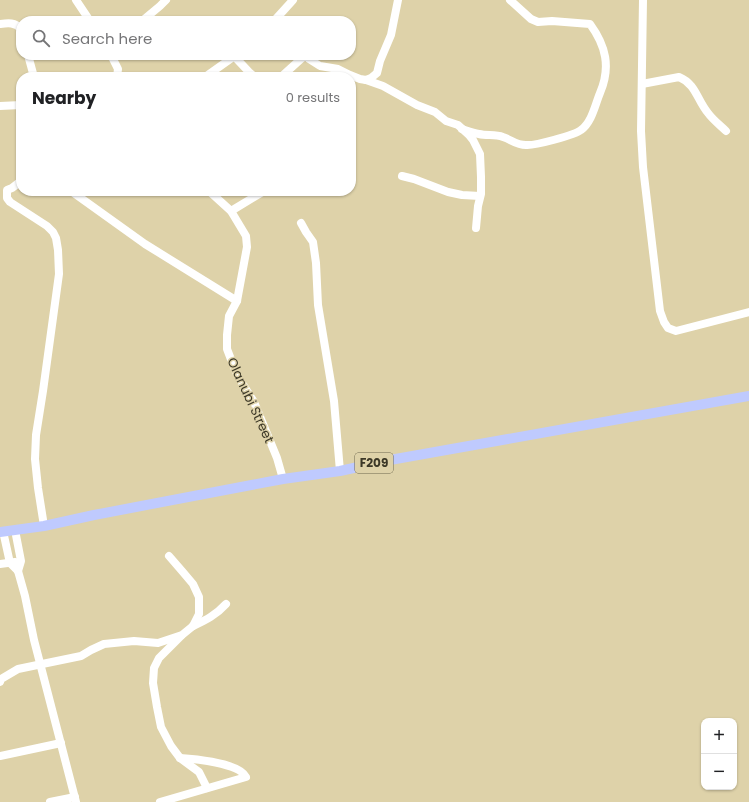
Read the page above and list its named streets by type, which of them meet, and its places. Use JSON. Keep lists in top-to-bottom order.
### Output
{
  "streets": {
    "main road": ["F209"],
    "street": ["Olanubi Street"]
  },
  "crossings": [
    ["Olanubi Street", "F209"]
  ],
  "page": {
    "search": "Search here",
    "heading": ["Nearby", "0 results"],
    "map_buttons": ["+", "−"]
  }
}
